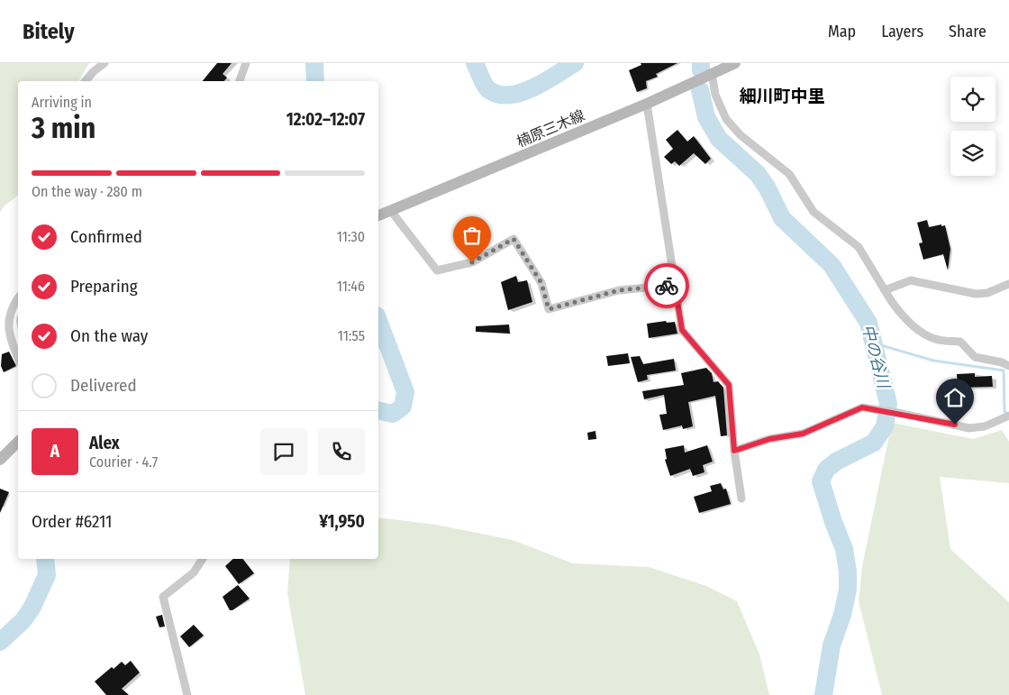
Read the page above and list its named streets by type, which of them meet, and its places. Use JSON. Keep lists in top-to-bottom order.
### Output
{
  "streets": {
    "main road": ["楠原三木線"]
  },
  "districts": ["細川町中里"],
  "water": ["中の谷川"],
  "page": {
    "header": "Bitely",
    "nav": ["Map", "Layers", "Share"],
    "heading": ["3 min", "Arriving in", "12:02–12:07"],
    "panel": [
      "Alex",
      "Courier · 4.7",
      "Order #6211",
      "¥1,950"
    ],
    "bar": "On the way · 280 m",
    "list": [
      ["Confirmed", "11:30"],
      ["Preparing", "11:46"],
      ["On the way", "11:55"],
      "Delivered"
    ],
    "round": "A"
  }
}
